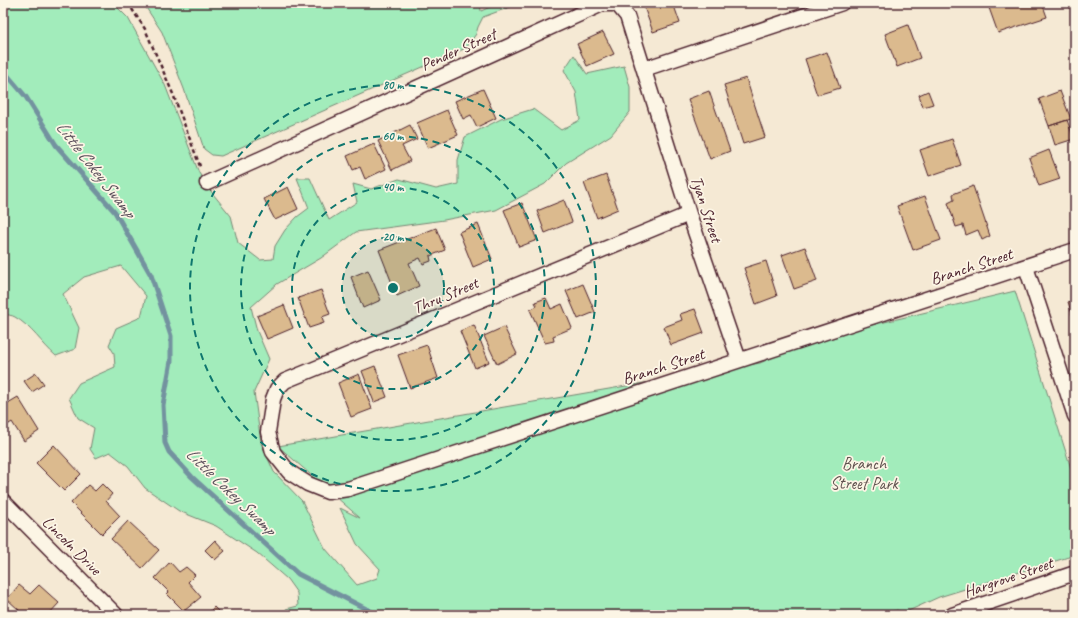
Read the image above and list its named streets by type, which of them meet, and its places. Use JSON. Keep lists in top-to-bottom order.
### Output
{
  "streets": {
    "street": [
      "Pender Street",
      "Tyan Street",
      "Branch Street",
      "Thru Street",
      "Lincoln Drive",
      "Hargrove Street"
    ]
  },
  "crossings": [
    ["Pender Street", "Tyan Street"],
    ["Tyan Street", "Branch Street"],
    ["Tyan Street", "Thru Street"],
    ["Branch Street", "Thru Street"]
  ],
  "water": ["Little Cokey Swamp"],
  "parks": ["Branch Street Park"],
  "rings": [
    "80 m",
    "60 m",
    "40 m",
    "20 m"
  ]
}
